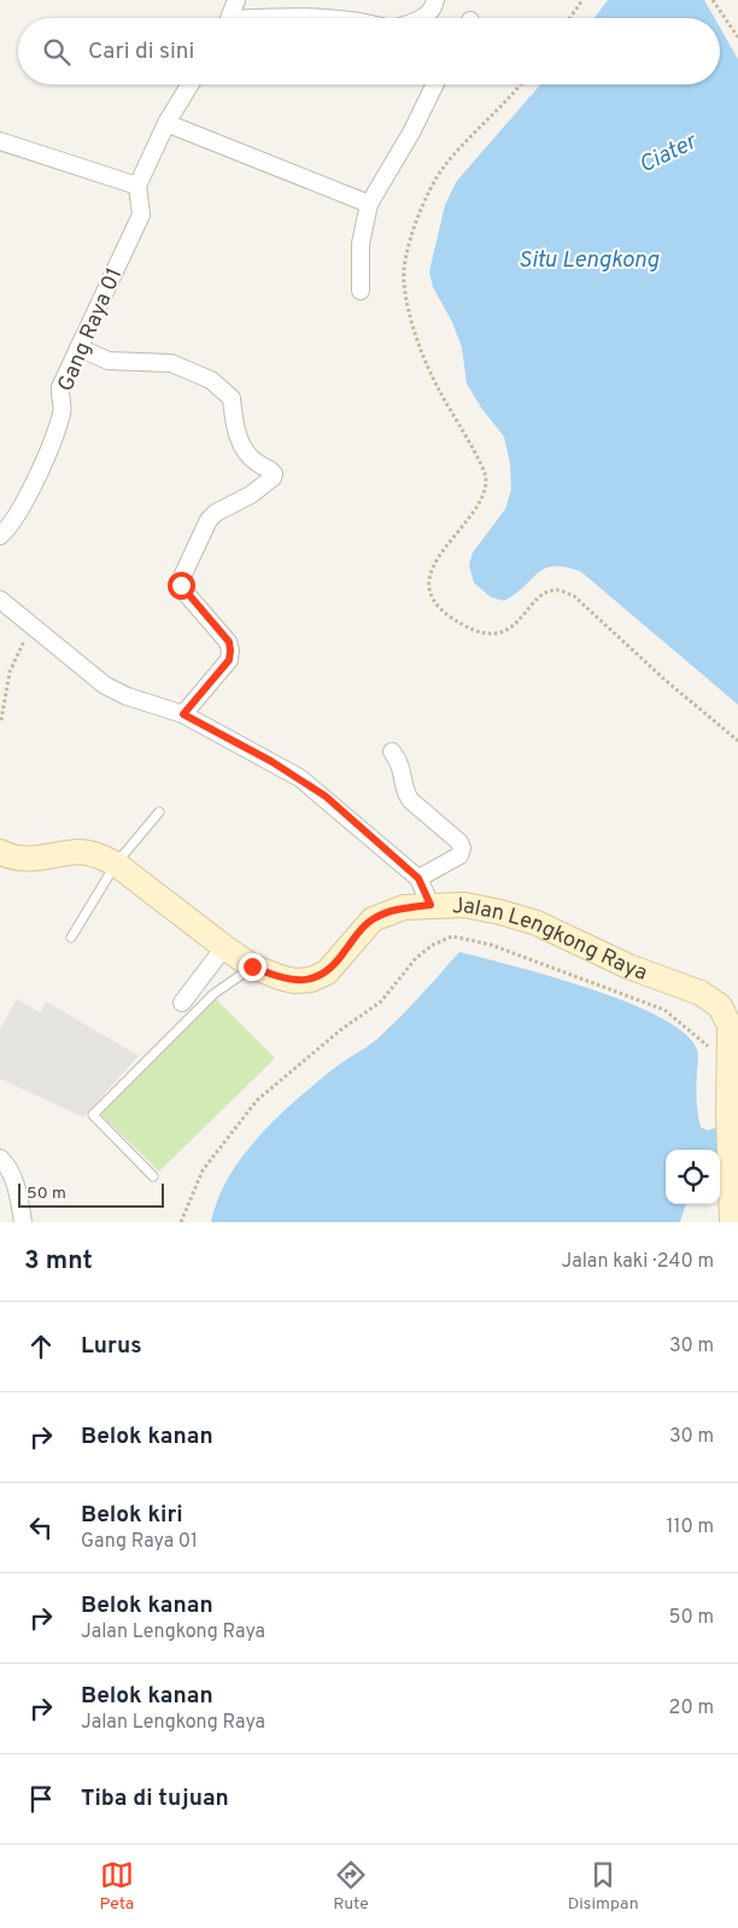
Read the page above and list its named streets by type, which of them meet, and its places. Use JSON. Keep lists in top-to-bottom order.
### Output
{
  "streets": {
    "street": ["Gang Raya 01", "Jalan Lengkong Raya"]
  },
  "water": ["Ciater", "Situ Lengkong"],
  "scale_bar": "50 m",
  "page": {
    "search": "Cari di sini",
    "scale": "50 m",
    "heading": ["3 mnt", "Jalan kaki · 240 m"],
    "list": [
      ["Lurus", "30 m"],
      ["Belok kanan", "30 m"],
      ["Belok kiri", "Gang Raya 01", "110 m"],
      ["Belok kanan", "Jalan Lengkong Raya", "50 m"],
      ["Belok kanan", "Jalan Lengkong Raya", "20 m"],
      "Tiba di tujuan"
    ],
    "nav": ["Peta", "Rute", "Disimpan"]
  }
}
